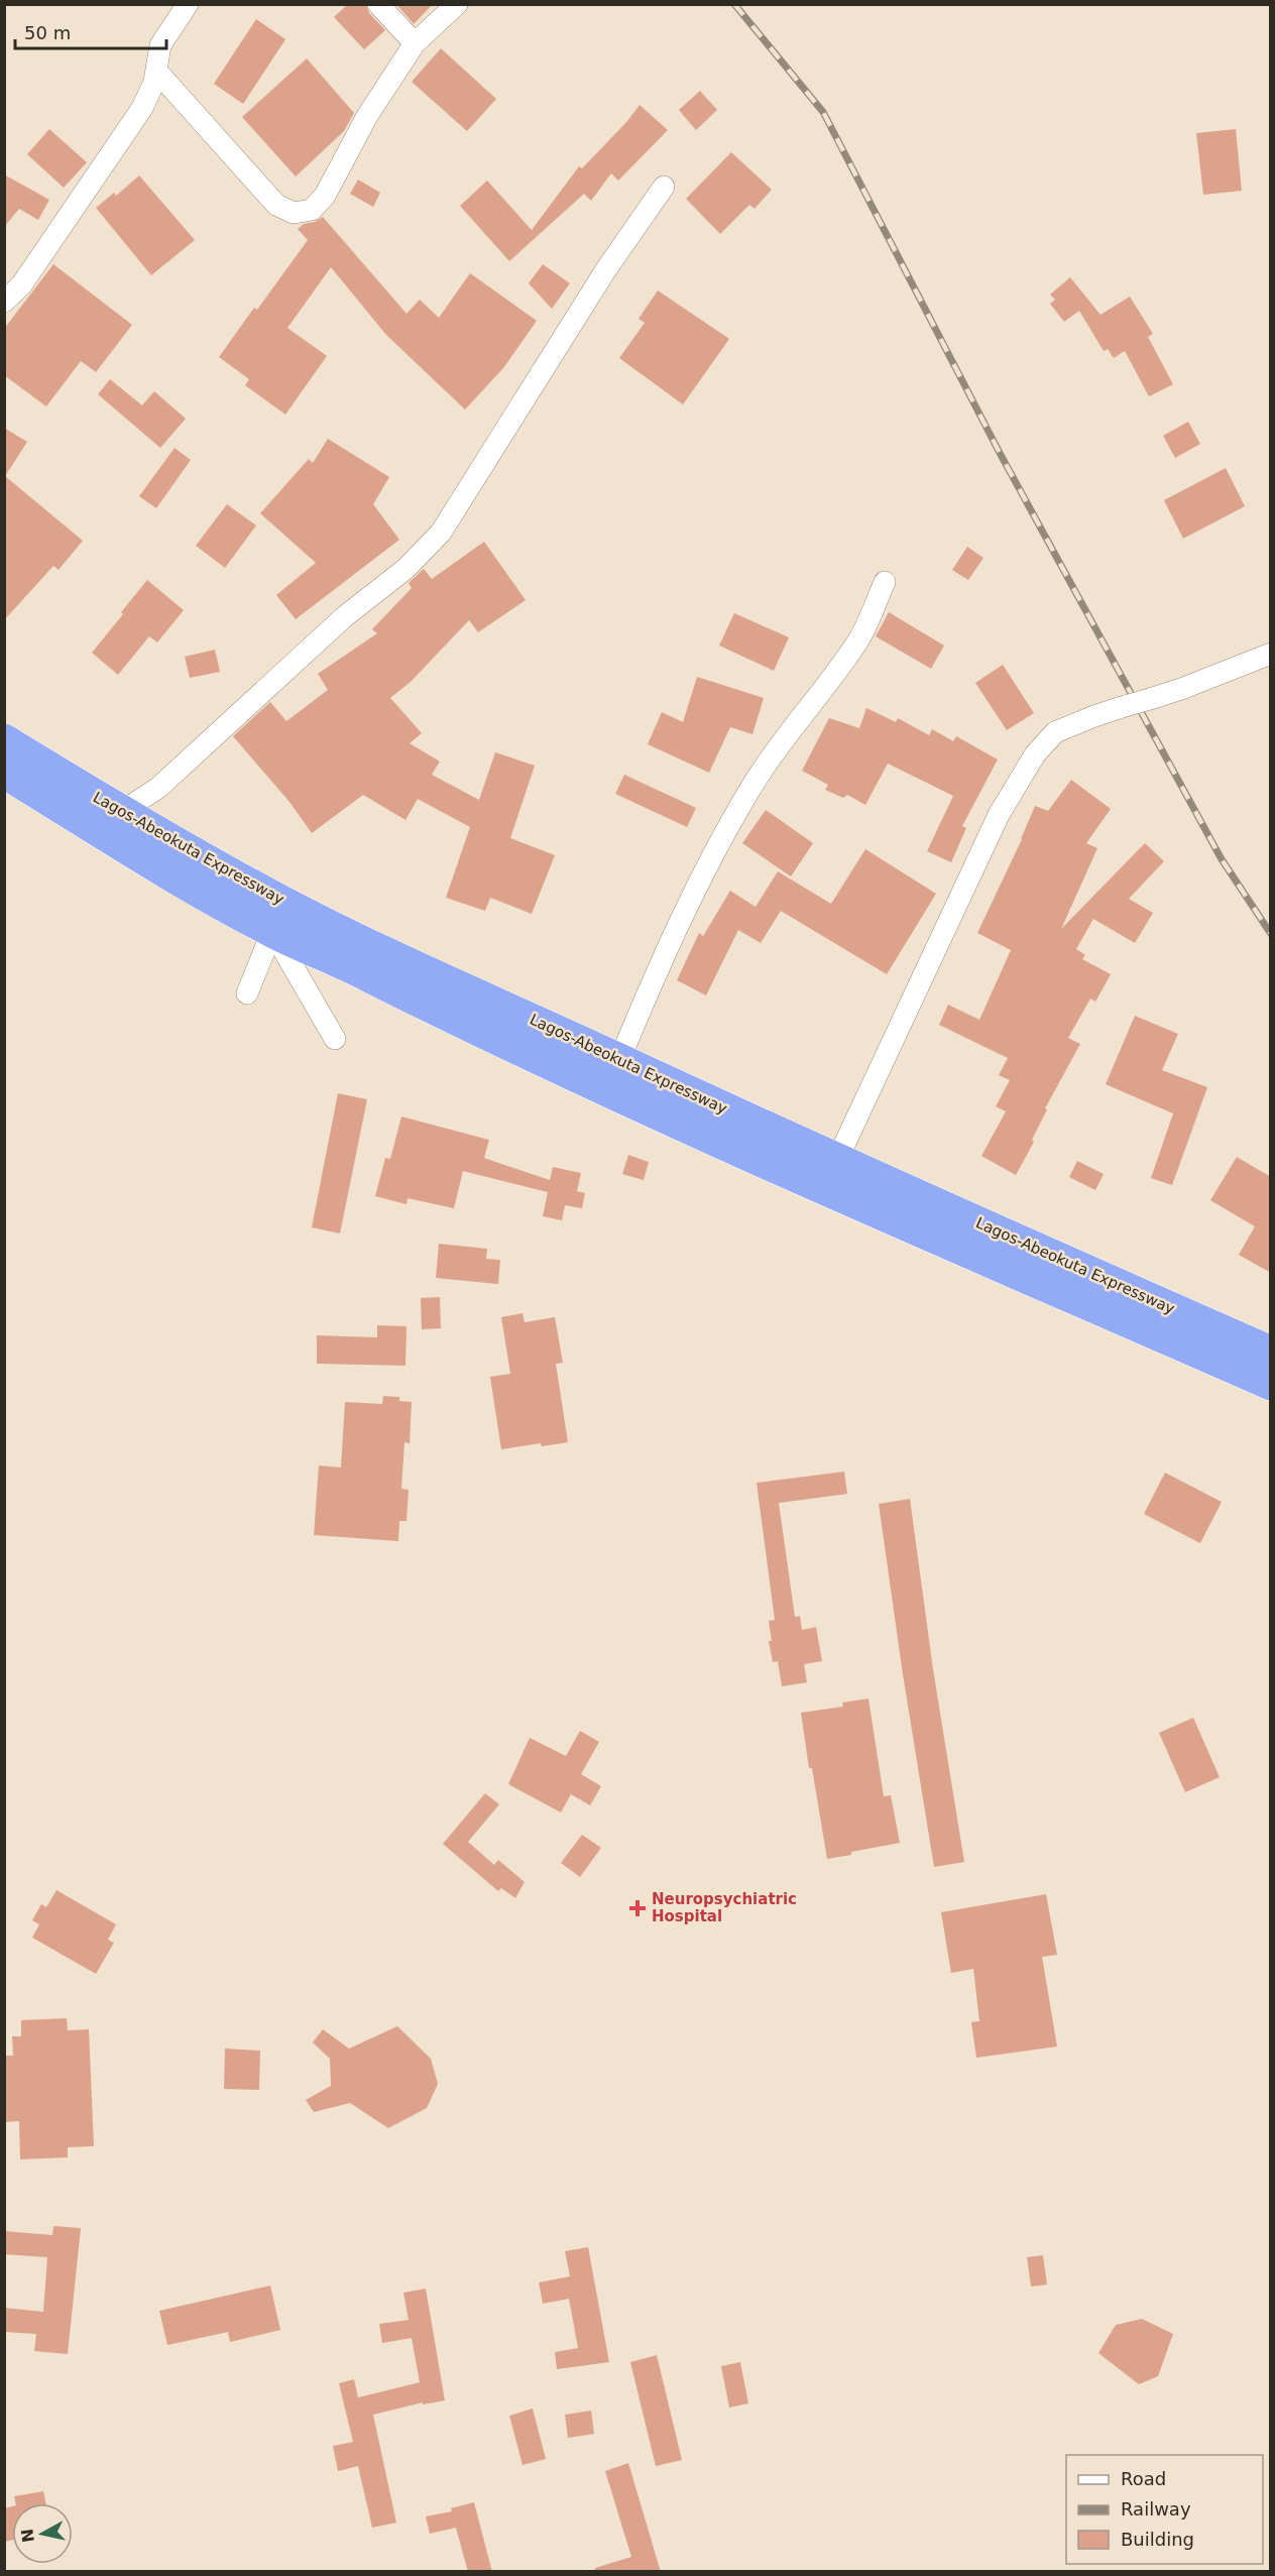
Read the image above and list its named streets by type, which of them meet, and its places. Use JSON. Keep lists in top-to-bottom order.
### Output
{
  "streets": {
    "highway": ["Lagos-Abeokuta Expressway"]
  },
  "places": {
    "health": ["Neuropsychiatric Hospital"]
  },
  "legend": ["Road", "Railway", "Building"],
  "scale_bar": "50 m",
  "north": "left"
}
